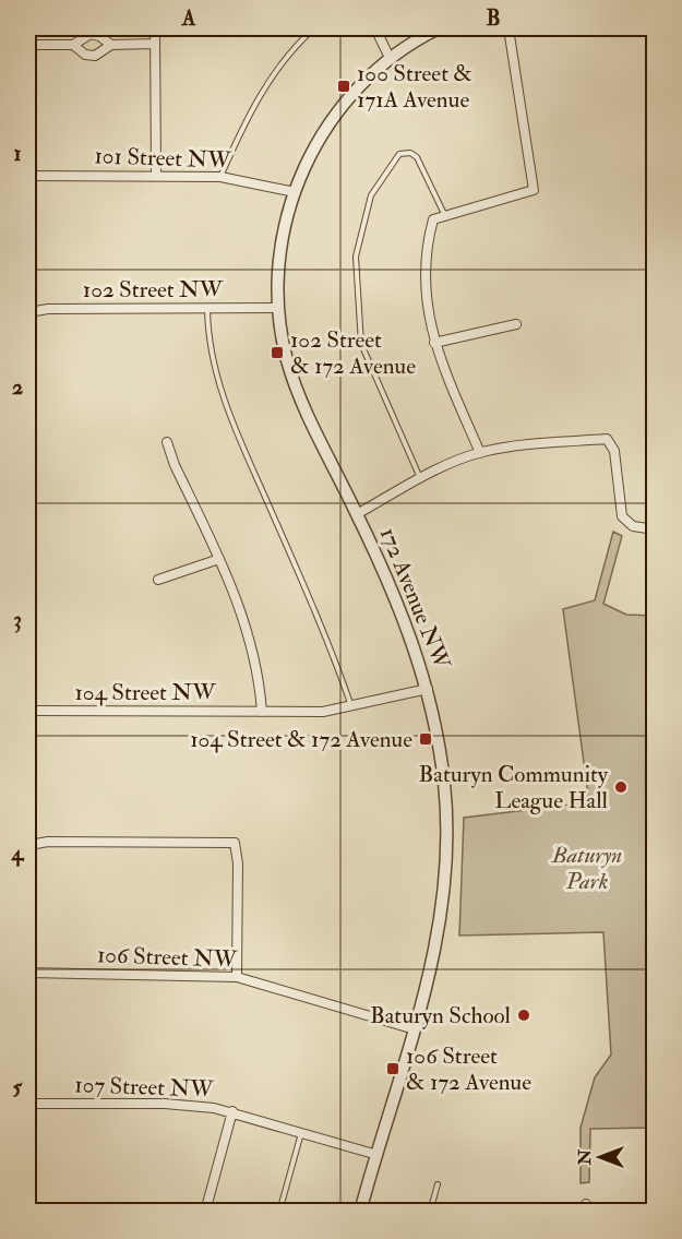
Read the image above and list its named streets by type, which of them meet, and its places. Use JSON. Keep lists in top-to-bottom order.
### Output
{
  "streets": {
    "street": [
      "101 Street NW",
      "102 Street NW",
      "172 Avenue NW",
      "104 Street NW",
      "106 Street NW",
      "107 Street NW"
    ]
  },
  "crossings": [
    ["101 Street NW", "172 Avenue NW"],
    ["102 Street NW", "172 Avenue NW"],
    ["172 Avenue NW", "104 Street NW"],
    ["172 Avenue NW", "106 Street NW"],
    ["172 Avenue NW", "107 Street NW"]
  ],
  "parks": ["Baturyn Park"],
  "places": {
    "transit": [
      "100 Street & 171A Avenue",
      "102 Street & 172 Avenue",
      "104 Street & 172 Avenue",
      "106 Street & 172 Avenue"
    ],
    "other": ["Baturyn Community League Hall", "Baturyn School"]
  },
  "north": "left",
  "grid": {
    "columns": ["A", "B"],
    "rows": [
      "1",
      "2",
      "3",
      "4",
      "5"
    ]
  }
}
